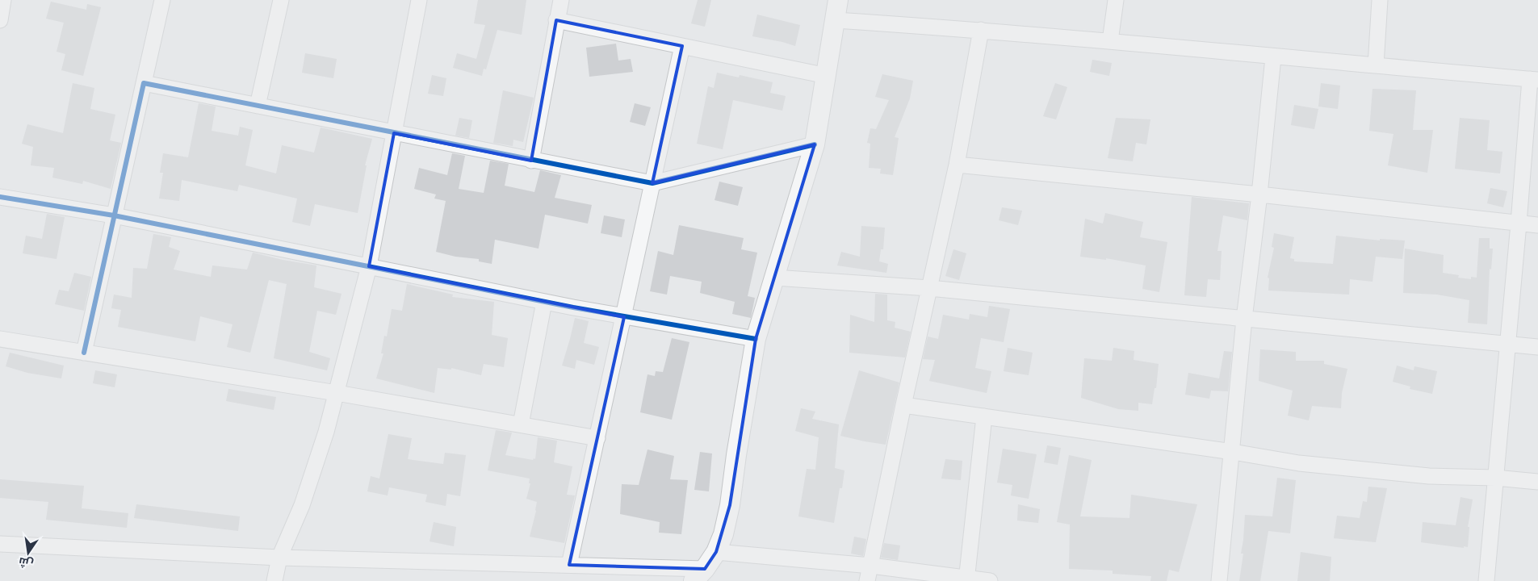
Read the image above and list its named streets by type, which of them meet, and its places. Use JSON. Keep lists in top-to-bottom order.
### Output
{
  "north": "bottom"
}
